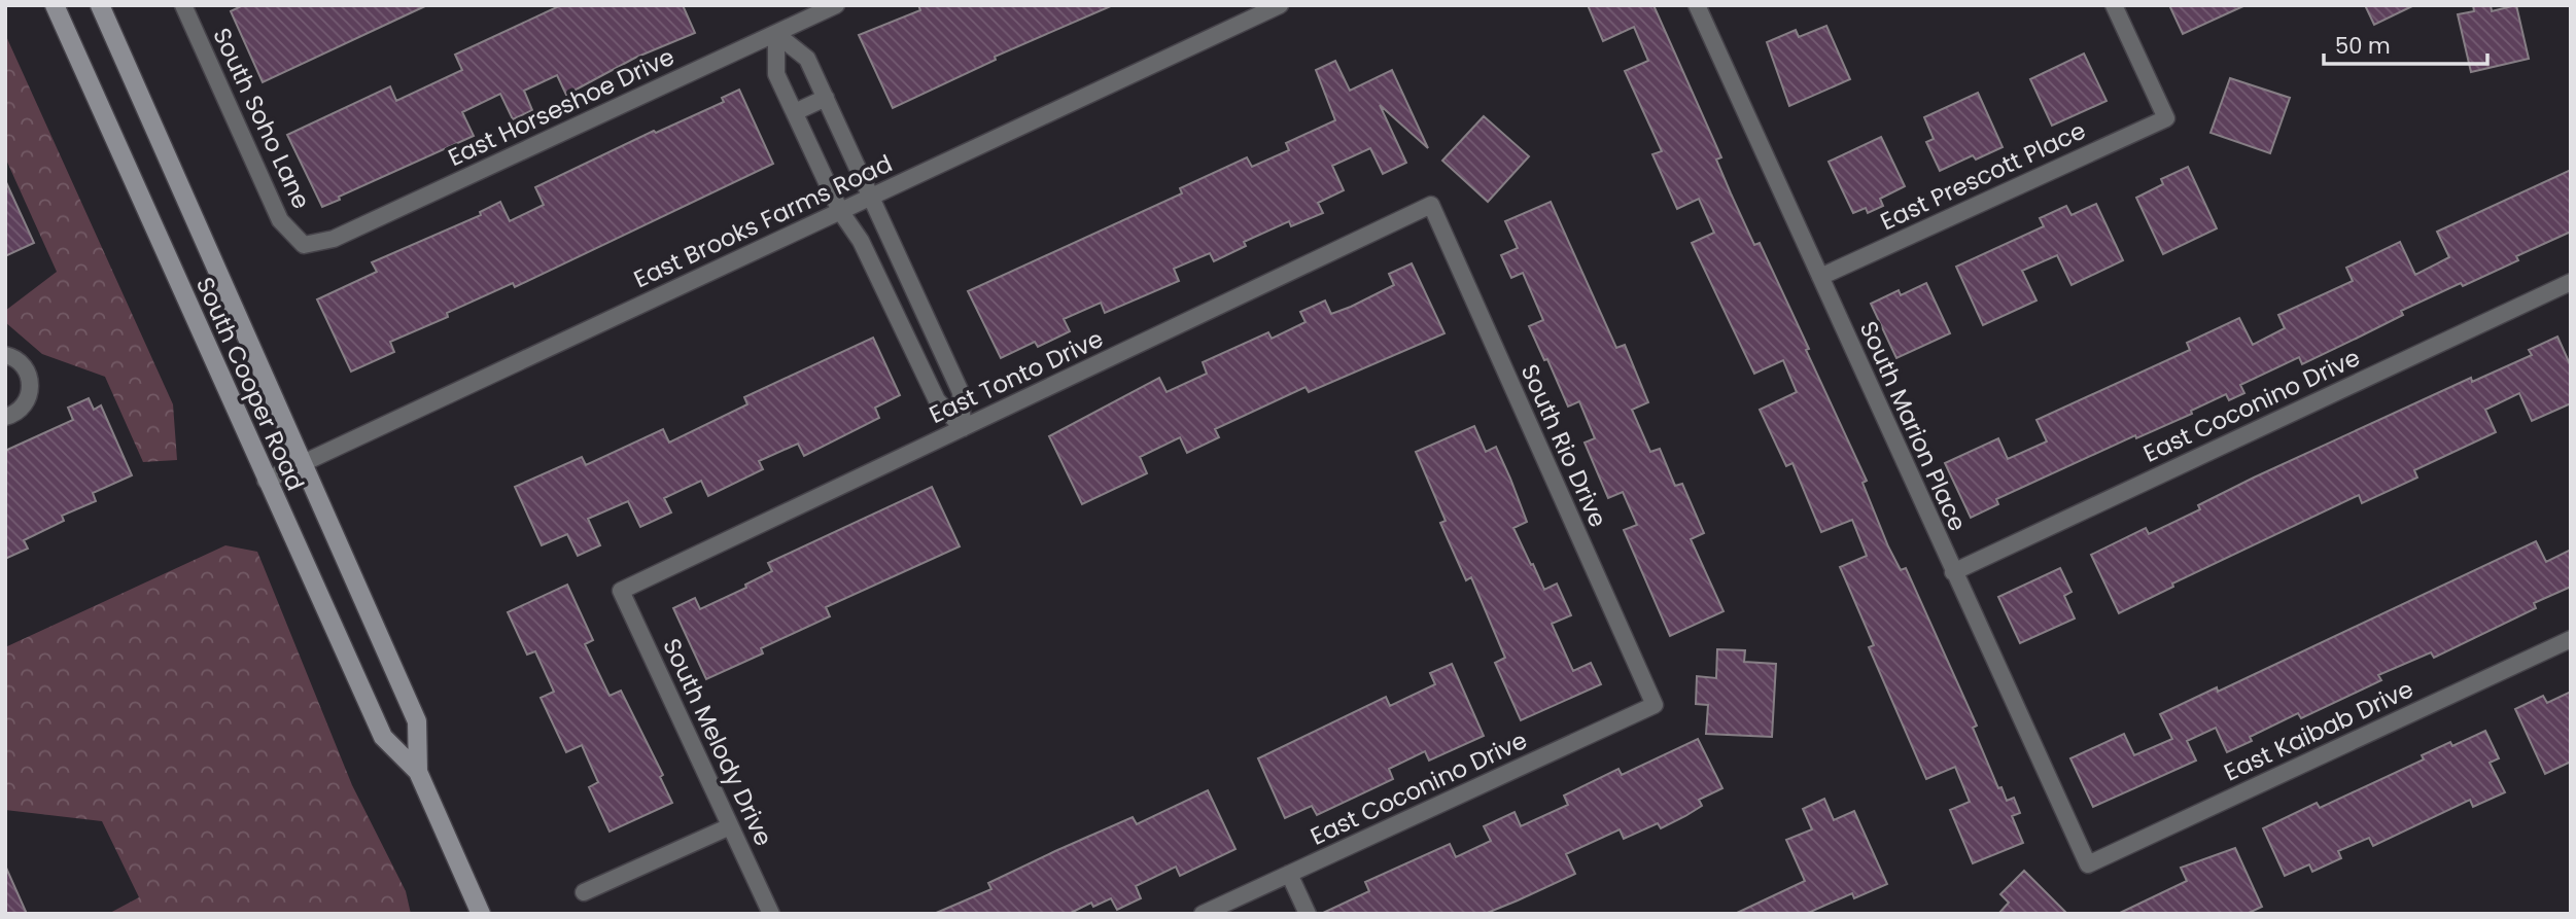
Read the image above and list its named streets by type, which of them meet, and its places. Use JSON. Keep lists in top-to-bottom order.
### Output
{
  "streets": {
    "main road": ["South Cooper Road"],
    "street": [
      "East Horseshoe Drive",
      "South Soho Lane",
      "East Prescott Place",
      "East Brooks Farms Road",
      "East Tonto Drive",
      "East Coconino Drive",
      "South Marion Place",
      "South Rio Drive",
      "East Kaibab Drive",
      "South Melody Drive"
    ]
  },
  "crossings": [
    ["East Horseshoe Drive", "South Soho Lane"],
    ["East Prescott Place", "South Marion Place"],
    ["East Brooks Farms Road", "South Cooper Road"],
    ["East Tonto Drive", "South Rio Drive"],
    ["East Tonto Drive", "South Melody Drive"],
    ["East Coconino Drive", "South Marion Place"],
    ["East Coconino Drive", "South Rio Drive"],
    ["South Marion Place", "East Kaibab Drive"]
  ],
  "scale_bar": "50 m"
}
